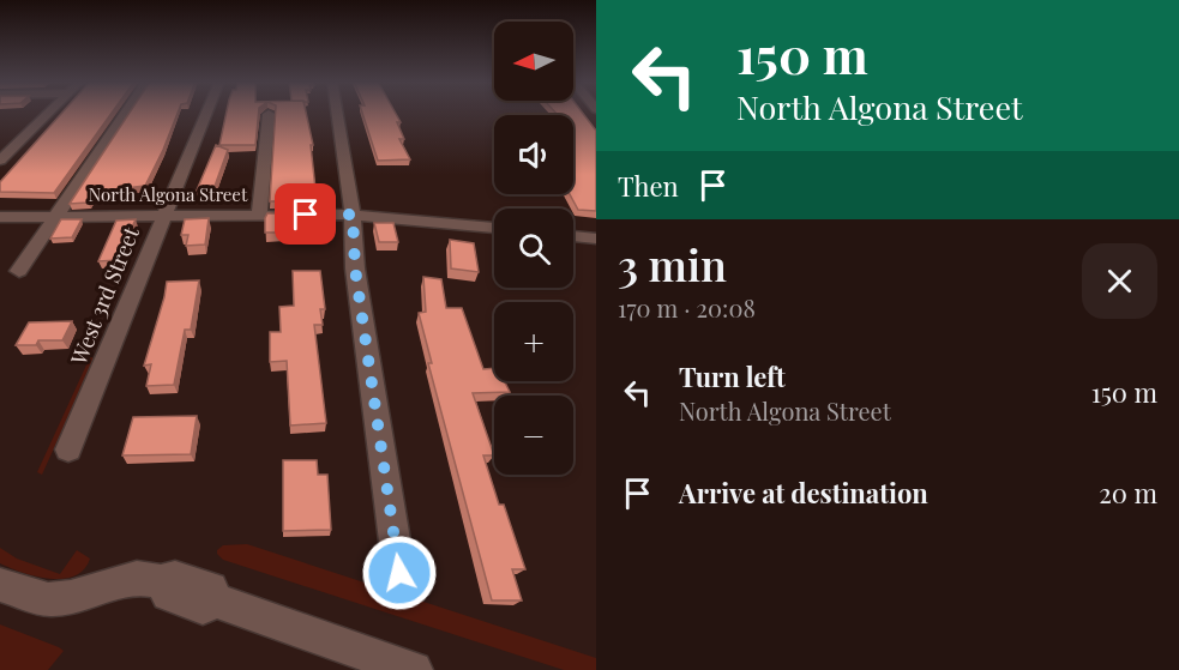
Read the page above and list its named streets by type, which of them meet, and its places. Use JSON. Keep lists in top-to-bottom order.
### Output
{
  "streets": {
    "street": ["North Algona Street", "West 3rd Street"]
  },
  "crossings": [
    ["North Algona Street", "West 3rd Street"]
  ],
  "north": "left",
  "page": {
    "turn": ["150 m", "North Algona Street"],
    "map_buttons": ["+", "−"],
    "then": "Then",
    "heading": ["3 min", "170 m · 20:08"],
    "list": [
      {
        "name": "Turn left",
        "note": "North Algona Street",
        "value": "150 m"
      },
      {
        "name": "Arrive at destination",
        "value": "20 m"
      }
    ]
  }
}
